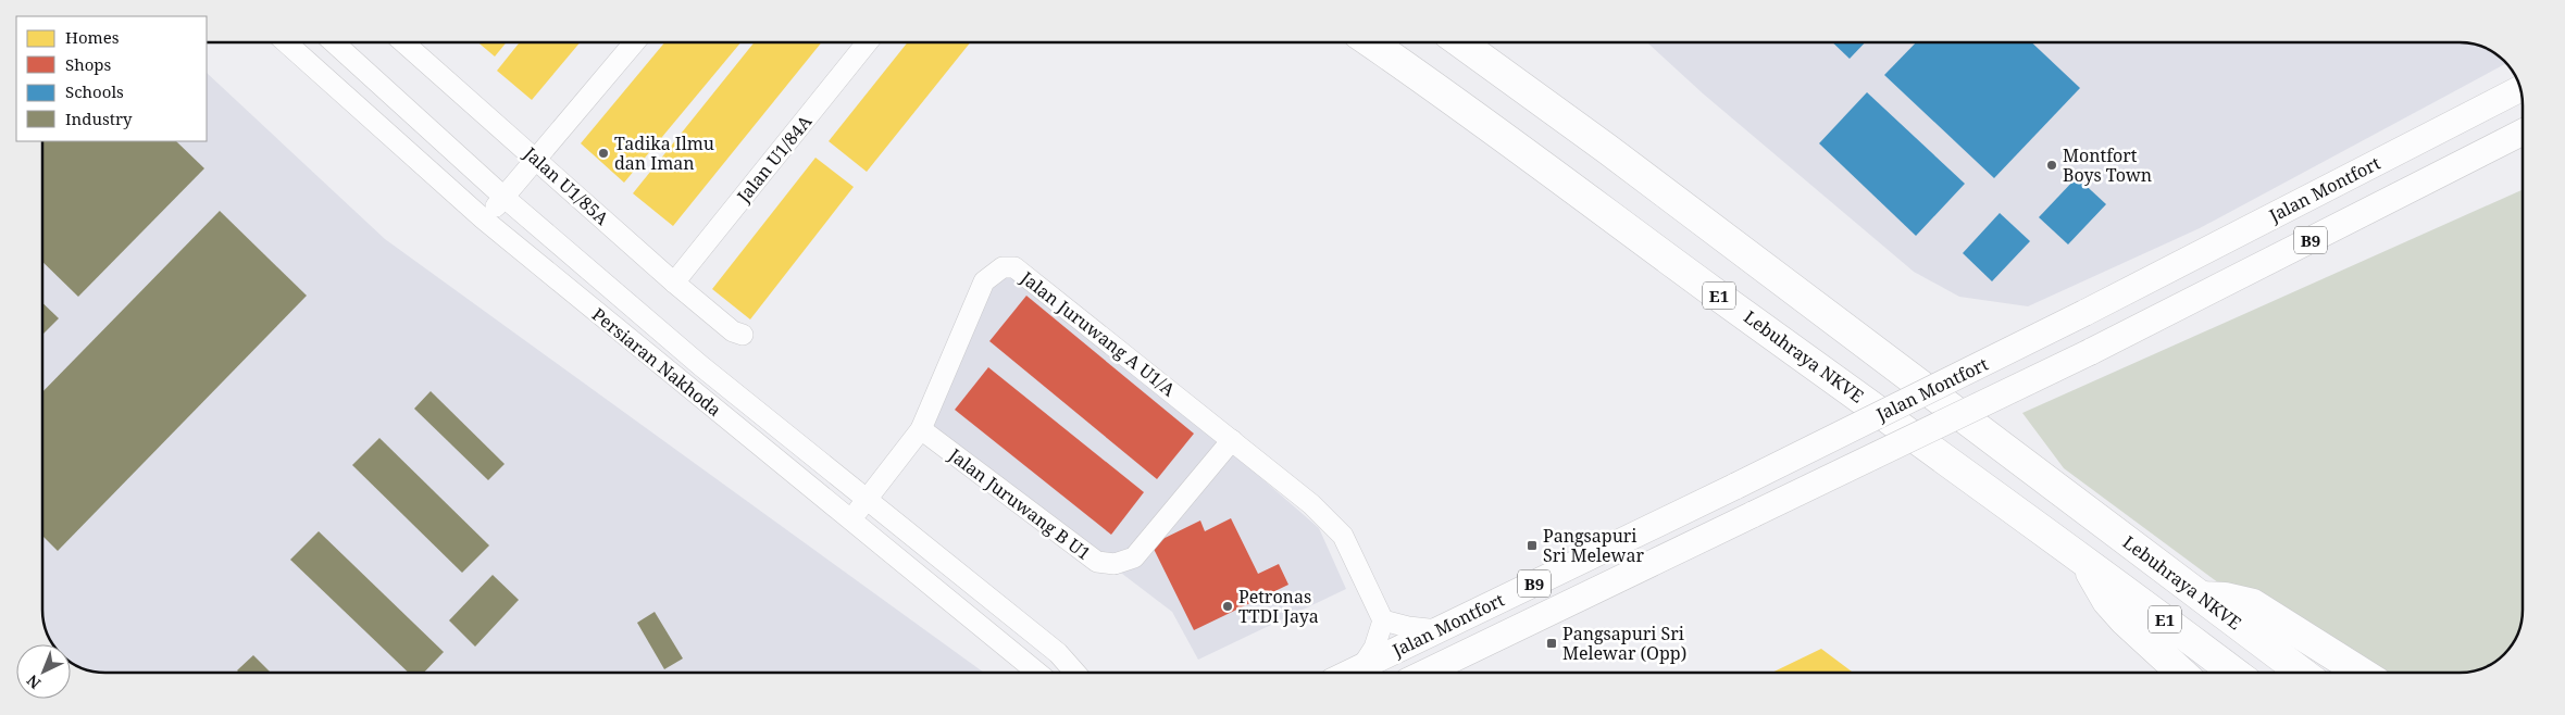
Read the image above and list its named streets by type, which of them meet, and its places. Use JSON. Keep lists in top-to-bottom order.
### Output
{
  "streets": {
    "highway": ["E1", "Lebuhraya NKVE"],
    "main road": ["Jalan Montfort", "B9"],
    "street": [
      "Jalan U1/84A",
      "Jalan U1/85A",
      "Jalan Juruwang A U1/A",
      "Persiaran Nakhoda",
      "Jalan Juruwang B U1"
    ]
  },
  "crossings": [
    ["Jalan U1/84A", "Jalan U1/85A"],
    ["Jalan Juruwang A U1/A", "Persiaran Nakhoda"],
    ["Jalan Juruwang A U1/A", "Jalan Juruwang B U1"]
  ],
  "places": {
    "other": ["Tadika Ilmu dan Iman", "Montfort Boys Town", "Petronas TTDI Jaya"],
    "transit": ["Pangsapuri Sri Melewar", "Pangsapuri Sri Melewar (Opp)"]
  },
  "legend": [
    "Homes",
    "Shops",
    "Schools",
    "Industry"
  ],
  "north": "bottom left"
}
